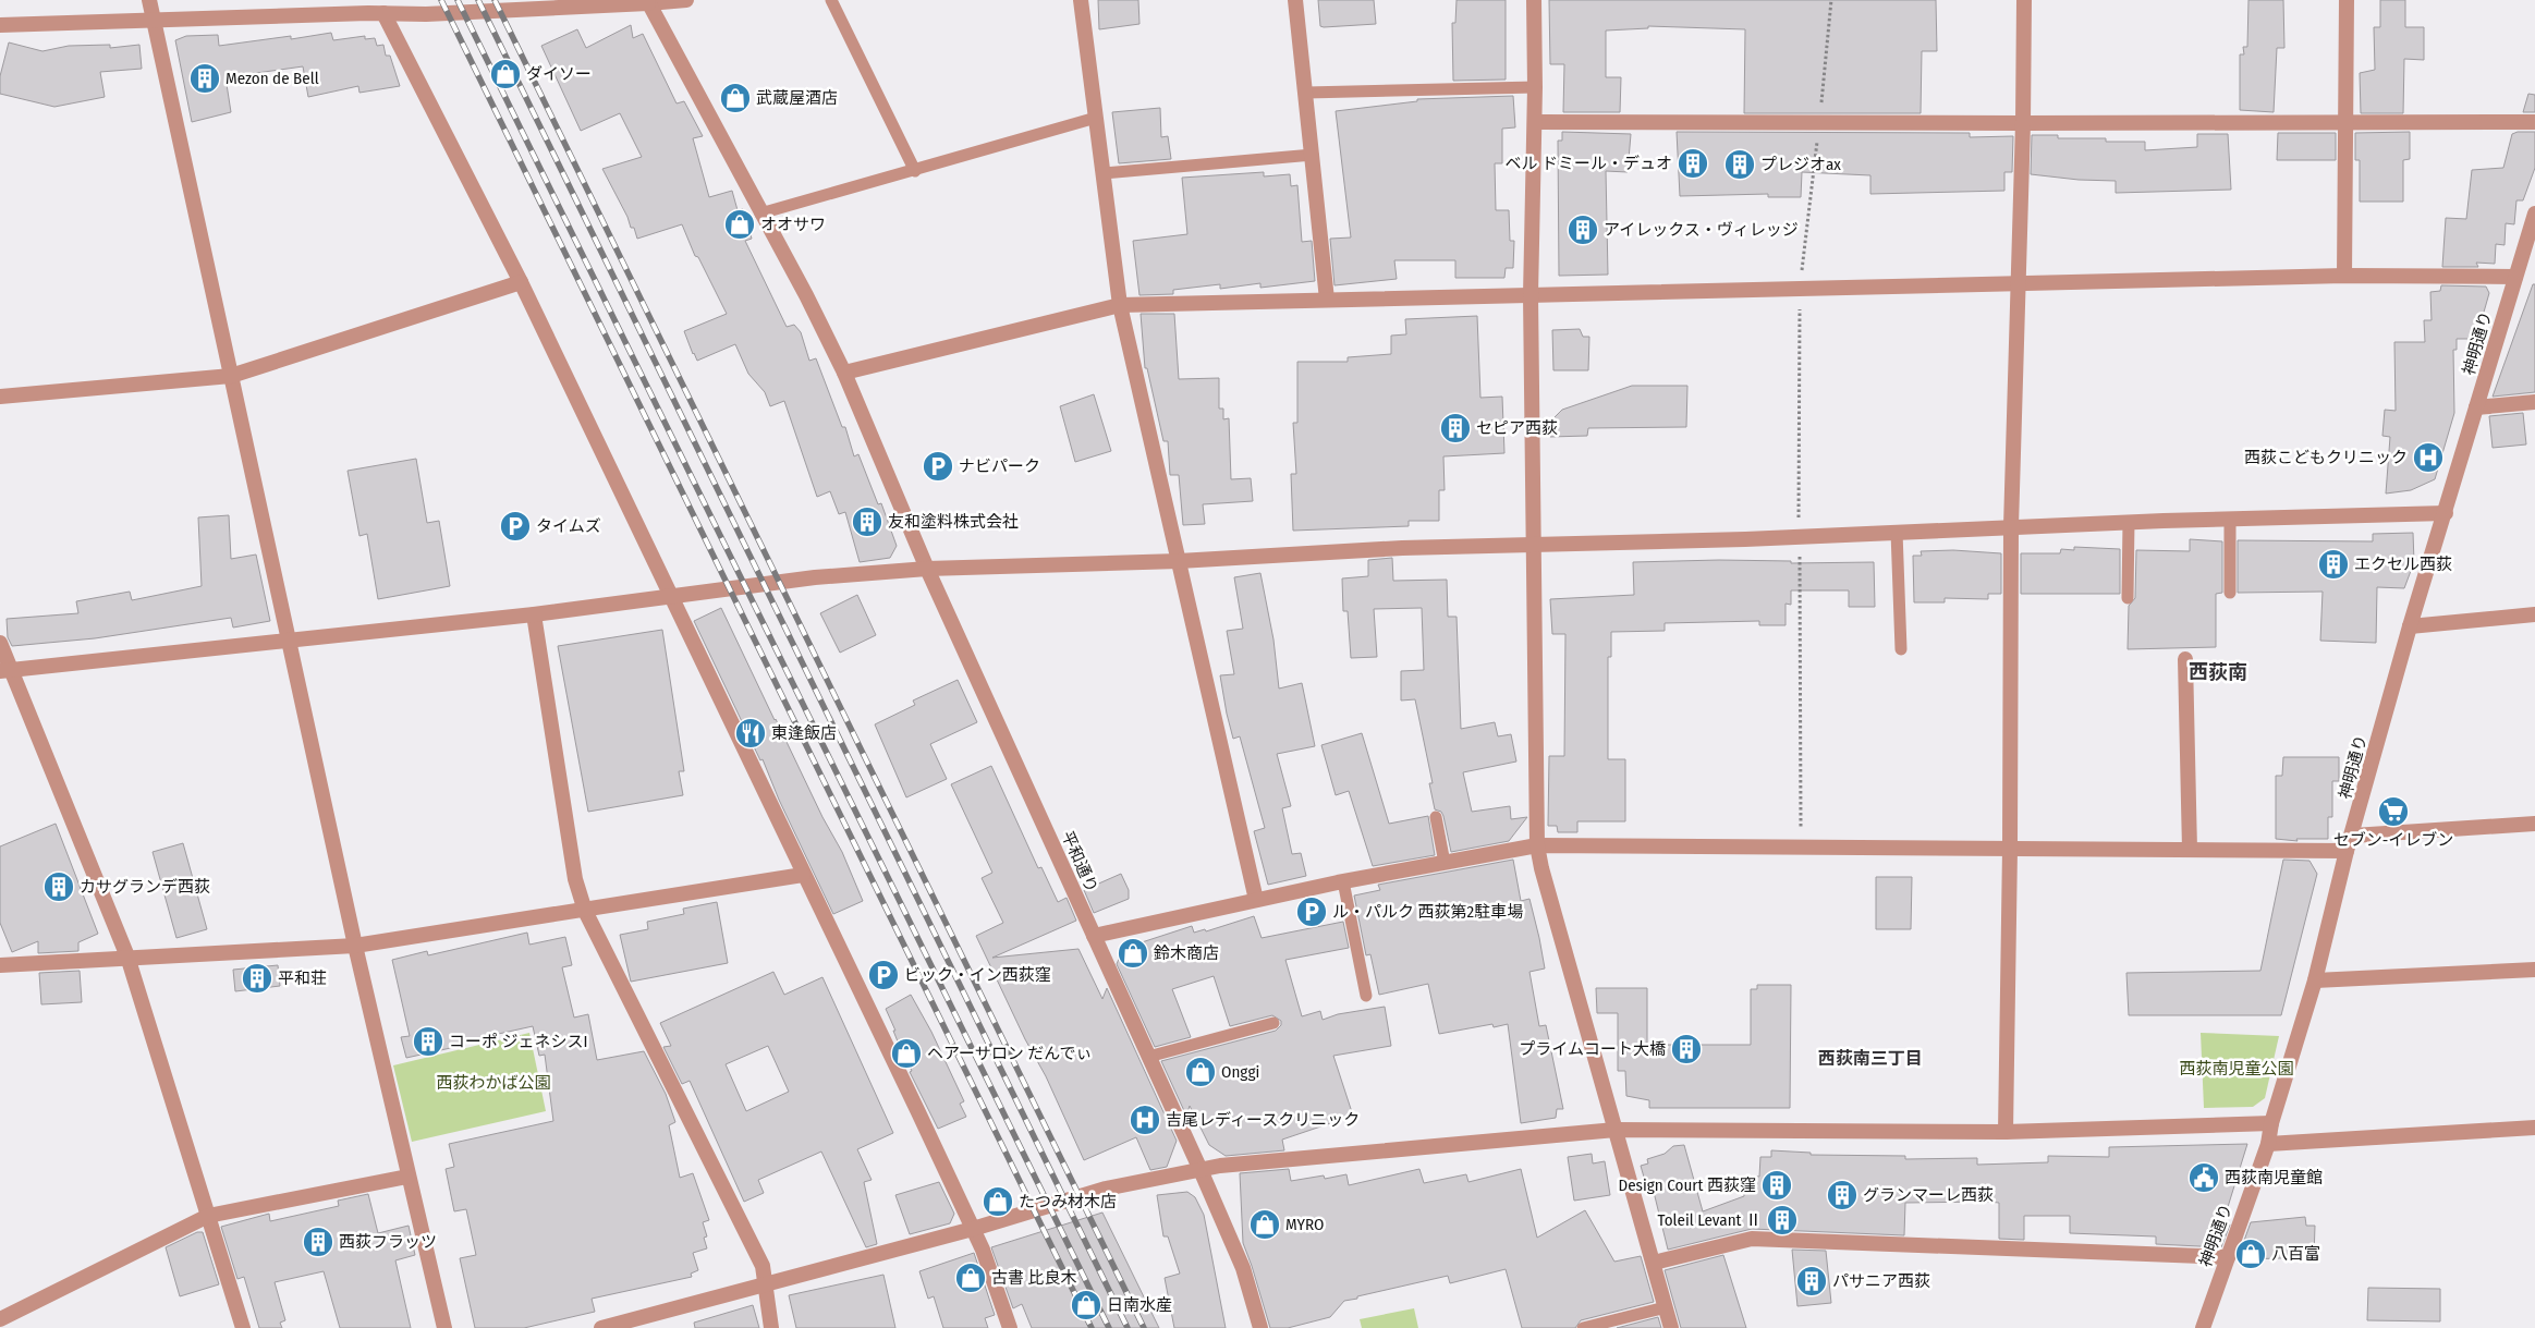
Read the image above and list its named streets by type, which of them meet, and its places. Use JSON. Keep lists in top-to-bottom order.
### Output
{
  "streets": {
    "street": ["神明通り", "平和通り"]
  },
  "districts": ["西荻南", "西荻南三丁目"],
  "parks": ["西荻南児童公園", "西荻わかば公園"],
  "places": {
    "shop": [
      "ダイソー",
      "武蔵屋酒店",
      "オオサワ",
      "鈴木商店",
      "ヘアーサロン だんでぃ",
      "Onggi",
      "たつみ材木店",
      "MYRO",
      "八百富",
      "古書 比良木",
      "日南水産"
    ],
    "building": [
      "Mezon de Bell",
      "ベル ドミール・デュオ",
      "プレジオax",
      "アイレックス・ヴィレッジ",
      "セピア西荻",
      "友和塗料株式会社",
      "エクセル西荻",
      "カサグランデ西荻",
      "平和荘",
      "コーポ ジェネシスI",
      "プライムコート大橋",
      "Design Court 西荻窪",
      "グランマーレ西荻",
      "Toleil Levant Ⅱ",
      "西荻フラッツ",
      "パサニア西荻"
    ],
    "hospital": ["西荻こどもクリニック", "吉尾レディースクリニック"],
    "parking": [
      "ナビパーク",
      "タイムズ",
      "ル・パルク 西荻第2駐車場",
      "ビック・イン西荻窪"
    ],
    "restaurant": ["東逢飯店"],
    "supermarket": ["セブン-イレブン"],
    "public building": ["西荻南児童館"]
  }
}
